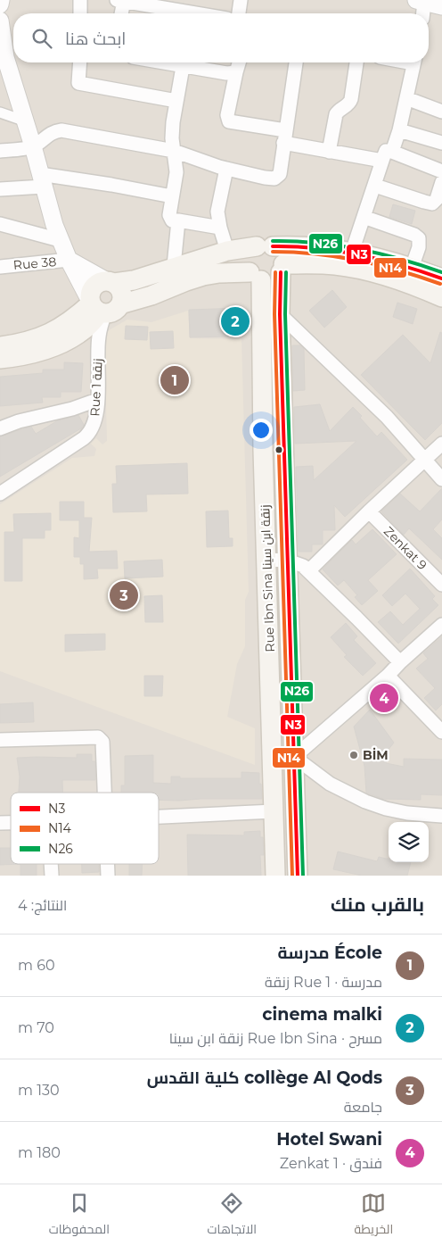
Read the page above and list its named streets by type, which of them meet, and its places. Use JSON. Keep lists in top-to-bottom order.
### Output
{
  "streets": {
    "main road": ["Rue Ibn Sina زنقة ابن سينا"],
    "street": ["Rue 38", "Rue 1 زنقة", "Zenkat 9"]
  },
  "places": ["BİM"],
  "lines": ["transit line N26", "transit line N3", "transit line N14"],
  "legend": ["N3", "N14", "N26"],
  "page": {
    "search": "ابحث هنا",
    "pins": [
      "2",
      "1",
      "3",
      "4"
    ],
    "heading": ["بالقرب منك", "النتائج: 4"],
    "list": [
      {
        "mark": "1",
        "name": "École مدرسة",
        "note": "مدرسة · Rue 1 زنقة",
        "value": "60 m"
      },
      {
        "mark": "2",
        "name": "cinema malki",
        "note": "مسرح · Rue Ibn Sina زنقة ابن سينا",
        "value": "70 m"
      },
      {
        "mark": "3",
        "name": "collège Al Qods كلية القدس",
        "note": "جامعة",
        "value": "130 m"
      },
      {
        "mark": "4",
        "name": "Hotel Swani",
        "note": "فندق · Zenkat 1",
        "value": "180 m"
      }
    ],
    "nav": ["الخريطة", "الاتجاهات", "المحفوظات"]
  }
}
